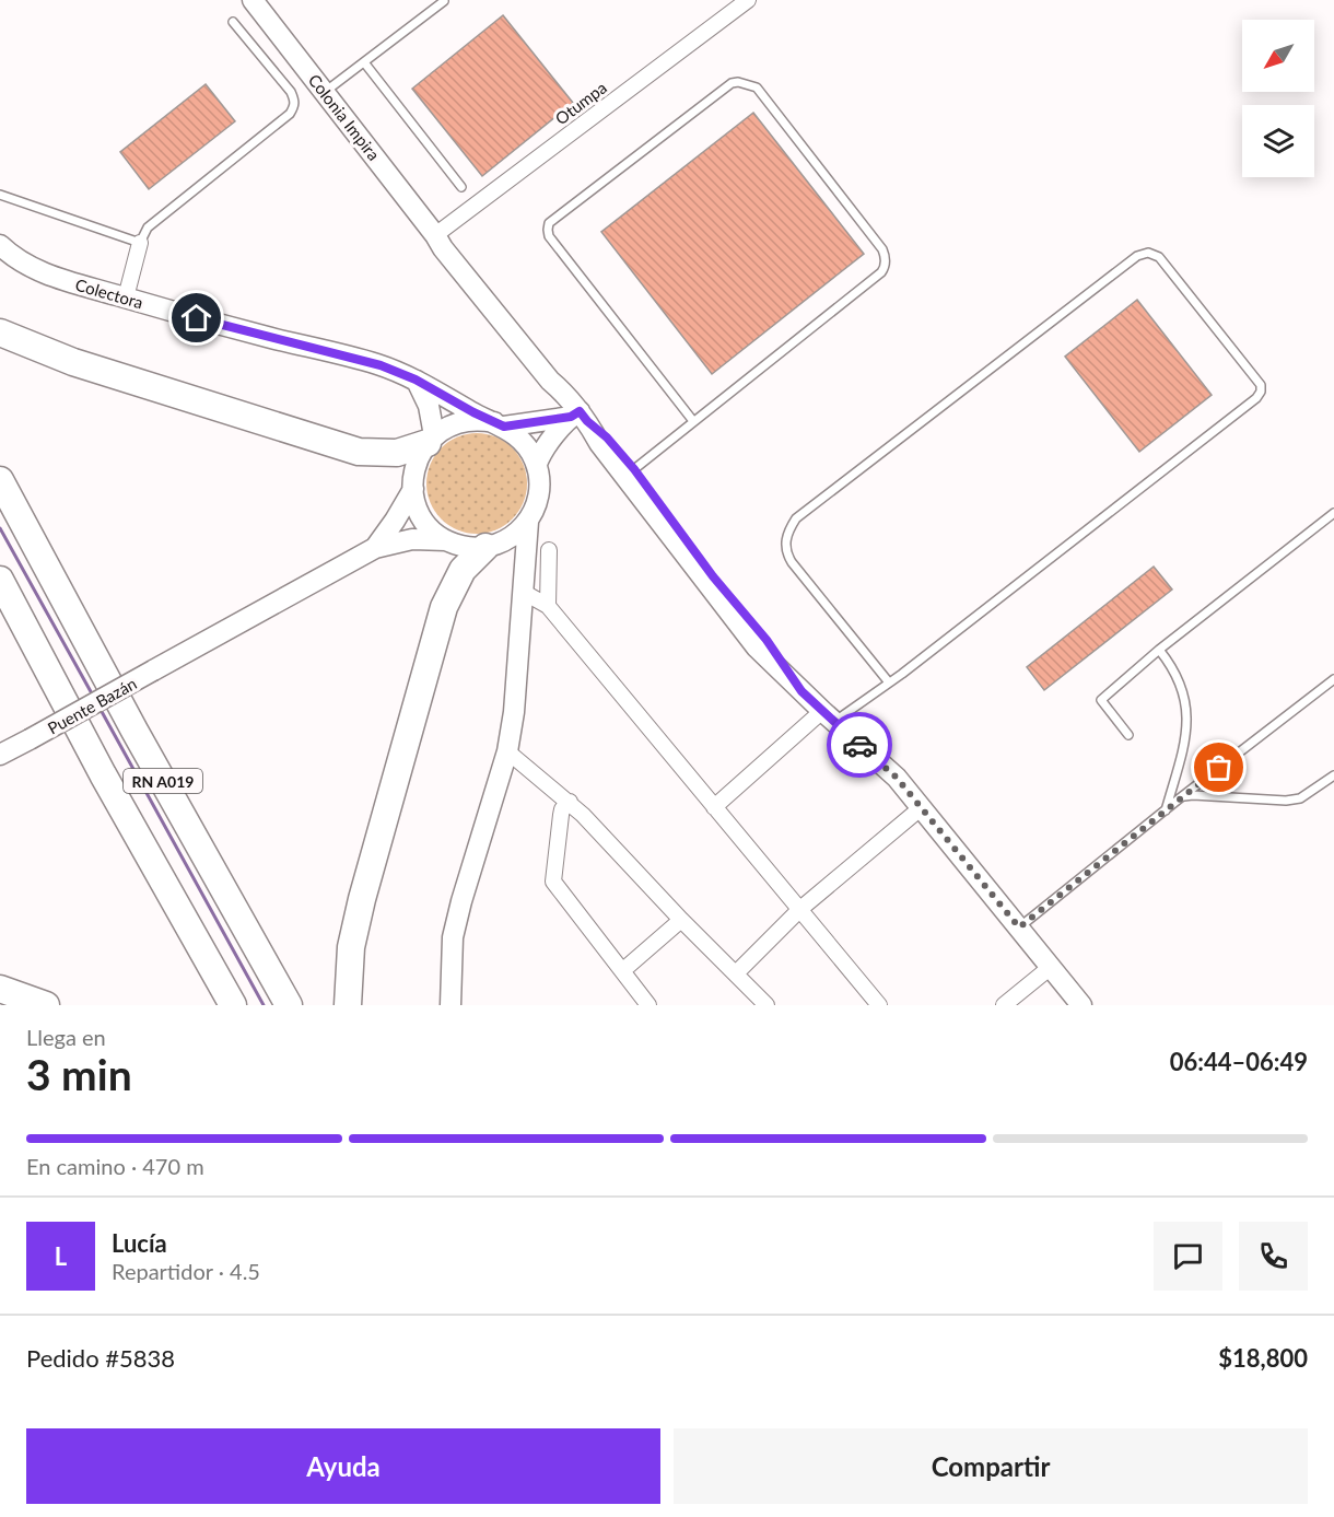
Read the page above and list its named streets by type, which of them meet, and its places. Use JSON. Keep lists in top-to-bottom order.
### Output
{
  "streets": {
    "highway": ["RN A019"],
    "main road": ["Colonia Impira", "Colectora", "Puente Bazán"],
    "street": ["Otumpa"]
  },
  "crossings": [
    ["Otumpa", "Colonia Impira"]
  ],
  "north": "bottom left",
  "page": {
    "heading": ["3 min", "Llega en", "06:44–06:49"],
    "panel": [
      "Lucía",
      "Repartidor · 4.5",
      "Pedido #5838",
      "$18,800"
    ],
    "bar": "En camino · 470 m",
    "round": "L",
    "buttons": ["Ayuda", "Compartir"]
  }
}
